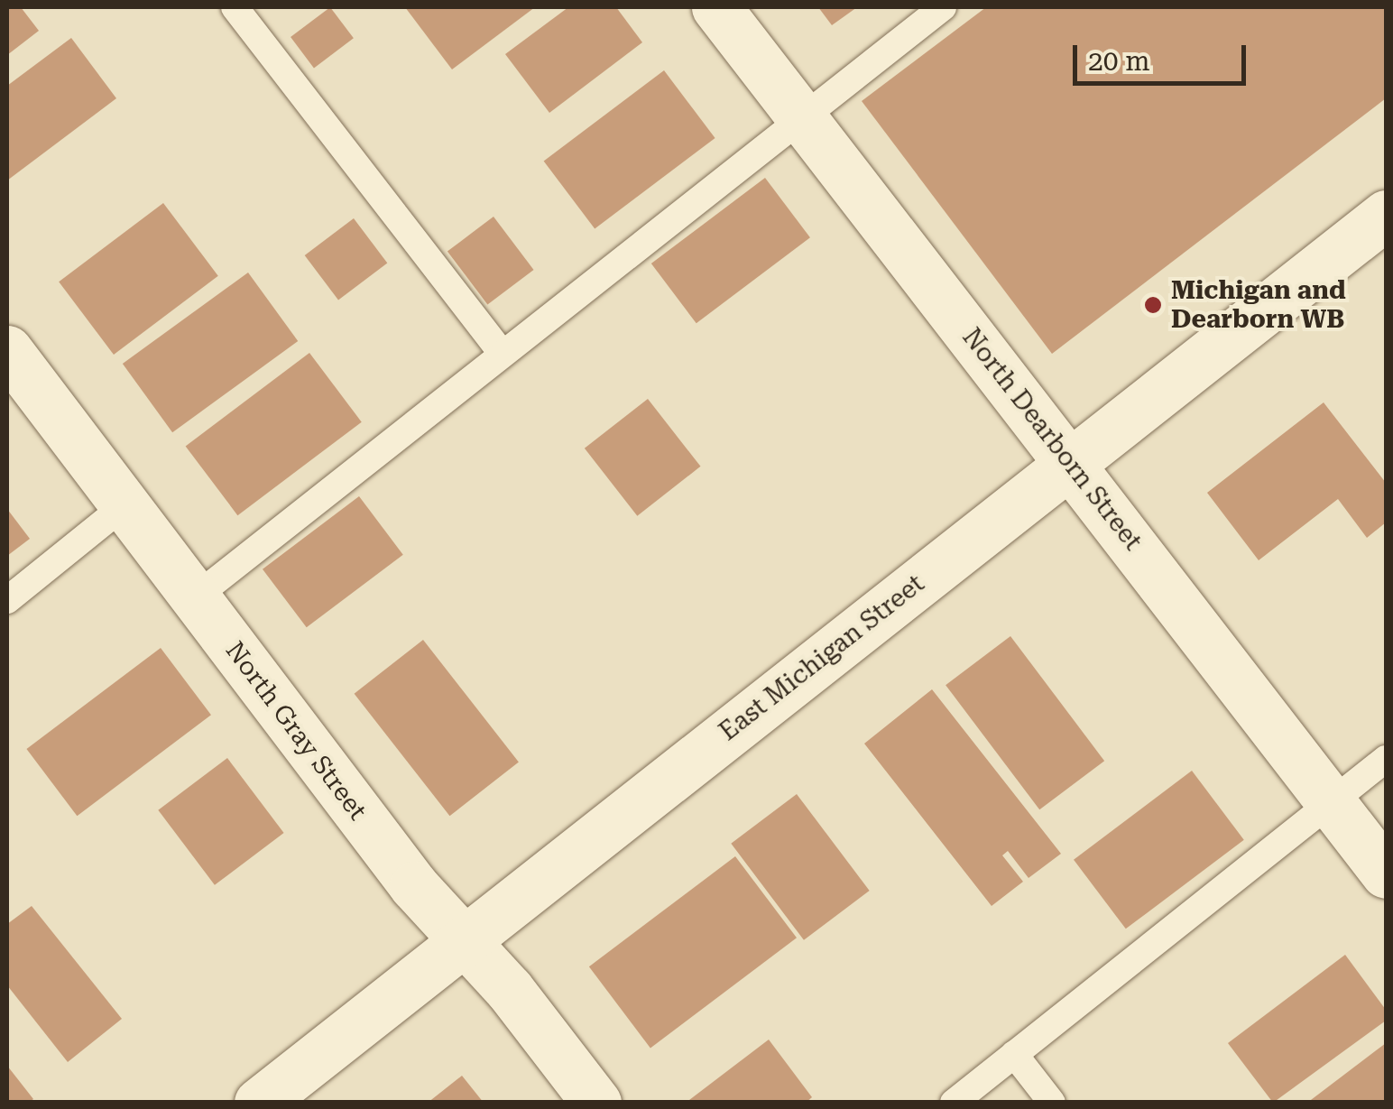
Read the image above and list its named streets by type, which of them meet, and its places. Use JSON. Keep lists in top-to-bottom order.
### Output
{
  "streets": {
    "street": ["North Dearborn Street", "East Michigan Street", "North Gray Street"]
  },
  "crossings": [
    ["North Dearborn Street", "East Michigan Street"],
    ["East Michigan Street", "North Gray Street"]
  ],
  "places": ["Michigan and Dearborn WB"],
  "scale_bar": "20 m"
}
